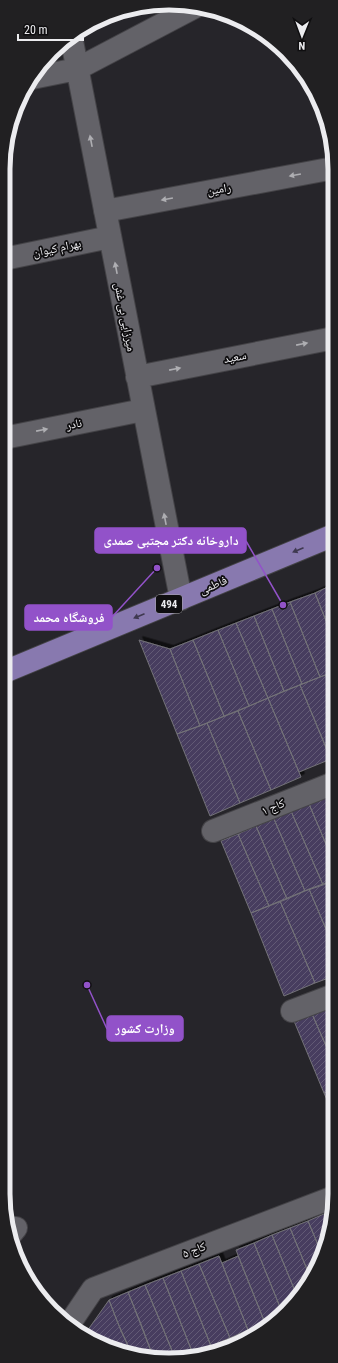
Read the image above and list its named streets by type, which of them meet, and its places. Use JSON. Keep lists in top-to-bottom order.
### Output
{
  "streets": {
    "main road": ["فاطمی", "494"],
    "street": [
      "رامین",
      "بهرام کیوان",
      "میرزایی بی غش",
      "سعید",
      "نادر",
      "کاج ۱",
      "کاج ۵"
    ]
  },
  "crossings": [
    ["رامین", "میرزایی بی غش"],
    ["بهرام کیوان", "میرزایی بی غش"],
    ["میرزایی بی غش", "سعید"],
    ["میرزایی بی غش", "نادر"],
    ["میرزایی بی غش", "فاطمی"]
  ],
  "one_way": [
    "میرزایی بی غش",
    "سعید",
    "نادر",
    "فاطمی"
  ],
  "places": ["فروشگاه محمد", "داروخانه دکتر مجتبی صمدی", "وزارت کشور"],
  "scale_bar": "20 m",
  "north": "bottom"
}
